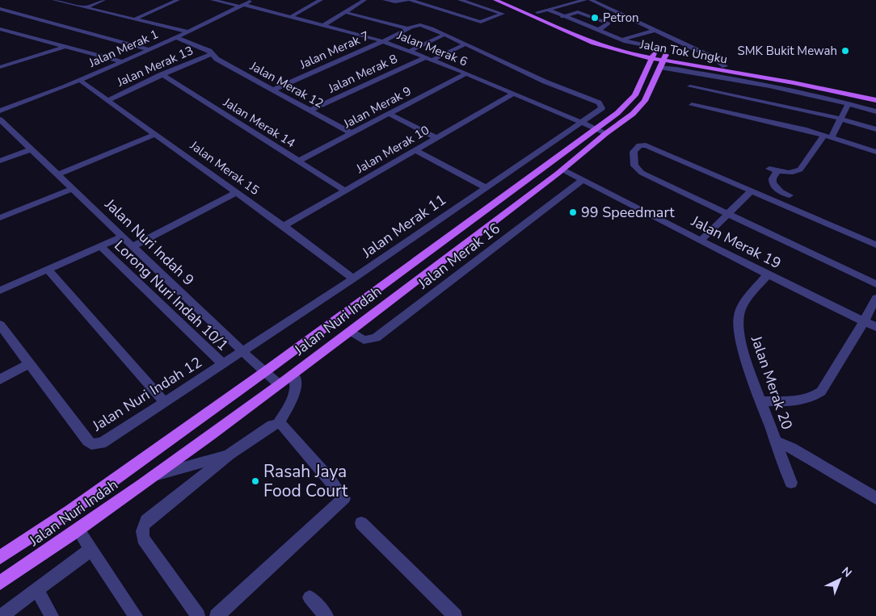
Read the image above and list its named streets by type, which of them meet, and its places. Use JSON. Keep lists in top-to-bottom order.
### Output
{
  "streets": {
    "main road": ["Jalan Tok Ungku", "Jalan Nuri Indah"],
    "street": [
      "Jalan Merak 1",
      "Jalan Merak 6",
      "Jalan Merak 7",
      "Jalan Merak 13",
      "Jalan Merak 8",
      "Jalan Merak 12",
      "Jalan Merak 9",
      "Jalan Merak 14",
      "Jalan Merak 10",
      "Jalan Merak 15",
      "Jalan Merak 11",
      "Jalan Nuri Indah 9",
      "Jalan Merak 19",
      "Jalan Merak 16",
      "Lorong Nuri Indah 10/1",
      "Jalan Merak 20",
      "Jalan Nuri Indah 12"
    ]
  },
  "crossings": [
    ["Jalan Merak 1", "Jalan Merak 6"],
    ["Jalan Merak 1", "Jalan Merak 12"],
    ["Jalan Merak 1", "Jalan Merak 15"],
    ["Jalan Merak 6", "Jalan Merak 7"],
    ["Jalan Merak 6", "Jalan Merak 8"],
    ["Jalan Merak 6", "Jalan Merak 9"],
    ["Jalan Merak 6", "Jalan Merak 10"],
    ["Jalan Merak 6", "Jalan Merak 11"],
    ["Jalan Merak 6", "Jalan Nuri Indah"],
    ["Jalan Merak 7", "Jalan Merak 12"],
    ["Jalan Tok Ungku", "Jalan Nuri Indah"],
    ["Jalan Merak 13", "Jalan Merak 12"],
    ["Jalan Merak 13", "Jalan Merak 14"],
    ["Jalan Merak 13", "Jalan Merak 15"],
    ["Jalan Merak 8", "Jalan Merak 12"],
    ["Jalan Merak 8", "Jalan Merak 11"],
    ["Jalan Merak 12", "Jalan Merak 9"],
    ["Jalan Merak 9", "Jalan Merak 14"],
    ["Jalan Merak 14", "Jalan Merak 10"],
    ["Jalan Merak 10", "Jalan Merak 15"],
    ["Jalan Merak 15", "Jalan Merak 11"],
    ["Jalan Merak 11", "Jalan Nuri Indah 9"],
    ["Jalan Merak 11", "Jalan Nuri Indah 12"],
    ["Jalan Nuri Indah 9", "Jalan Nuri Indah"],
    ["Jalan Nuri Indah 9", "Jalan Nuri Indah 12"],
    ["Jalan Merak 19", "Jalan Merak 16"],
    ["Jalan Merak 19", "Jalan Nuri Indah"],
    ["Jalan Merak 19", "Jalan Merak 20"],
    ["Jalan Merak 16", "Jalan Nuri Indah"],
    ["Lorong Nuri Indah 10/1", "Jalan Nuri Indah 12"]
  ],
  "places": [
    "Petron",
    "SMK Bukit Mewah",
    "99 Speedmart",
    "Rasah Jaya Food Court"
  ],
  "north": "top right"
}
